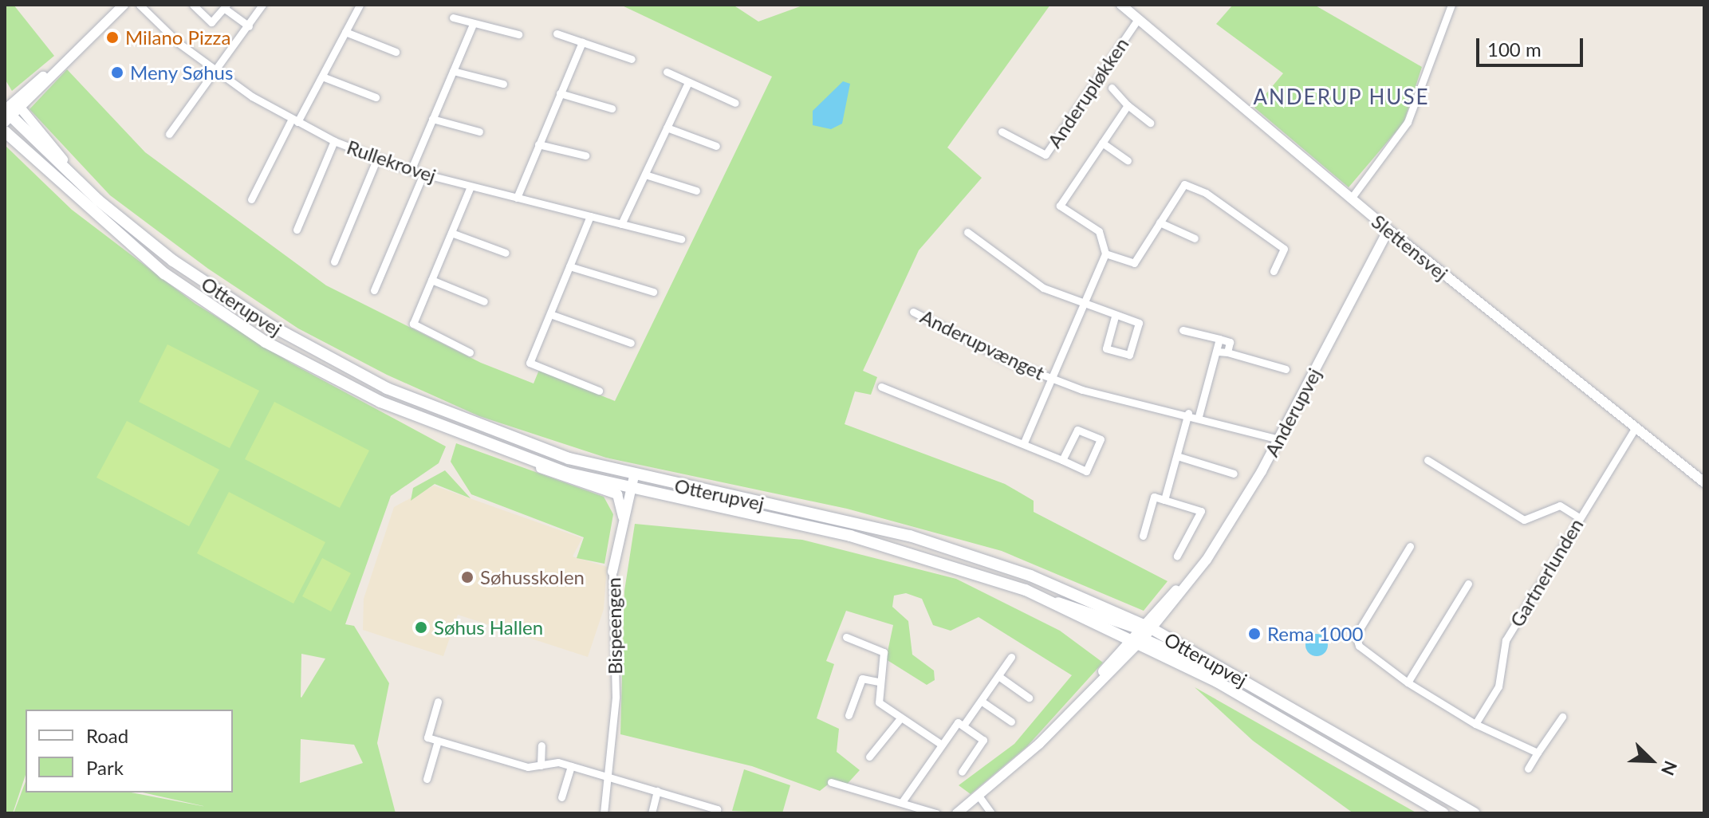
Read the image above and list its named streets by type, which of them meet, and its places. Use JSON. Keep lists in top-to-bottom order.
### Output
{
  "streets": {
    "main road": ["Otterupvej"],
    "street": [
      "Anderupløkken",
      "Rullekrovej",
      "Slettensvej",
      "Anderupvænget",
      "Anderupvej",
      "Gartnerlunden",
      "Bispeengen"
    ]
  },
  "crossings": [
    ["Anderupløkken", "Slettensvej"],
    ["Slettensvej", "Anderupvej"],
    ["Slettensvej", "Gartnerlunden"],
    ["Otterupvej", "Anderupvej"],
    ["Otterupvej", "Bispeengen"],
    ["Anderupvænget", "Anderupvej"]
  ],
  "districts": ["ANDERUP HUSE"],
  "places": [
    "Milano Pizza",
    "Meny Søhus",
    "Søhusskolen",
    "Søhus Hallen",
    "Rema 1000"
  ],
  "legend": ["Road", "Park"],
  "scale_bar": "100 m",
  "north": "bottom right"
}
